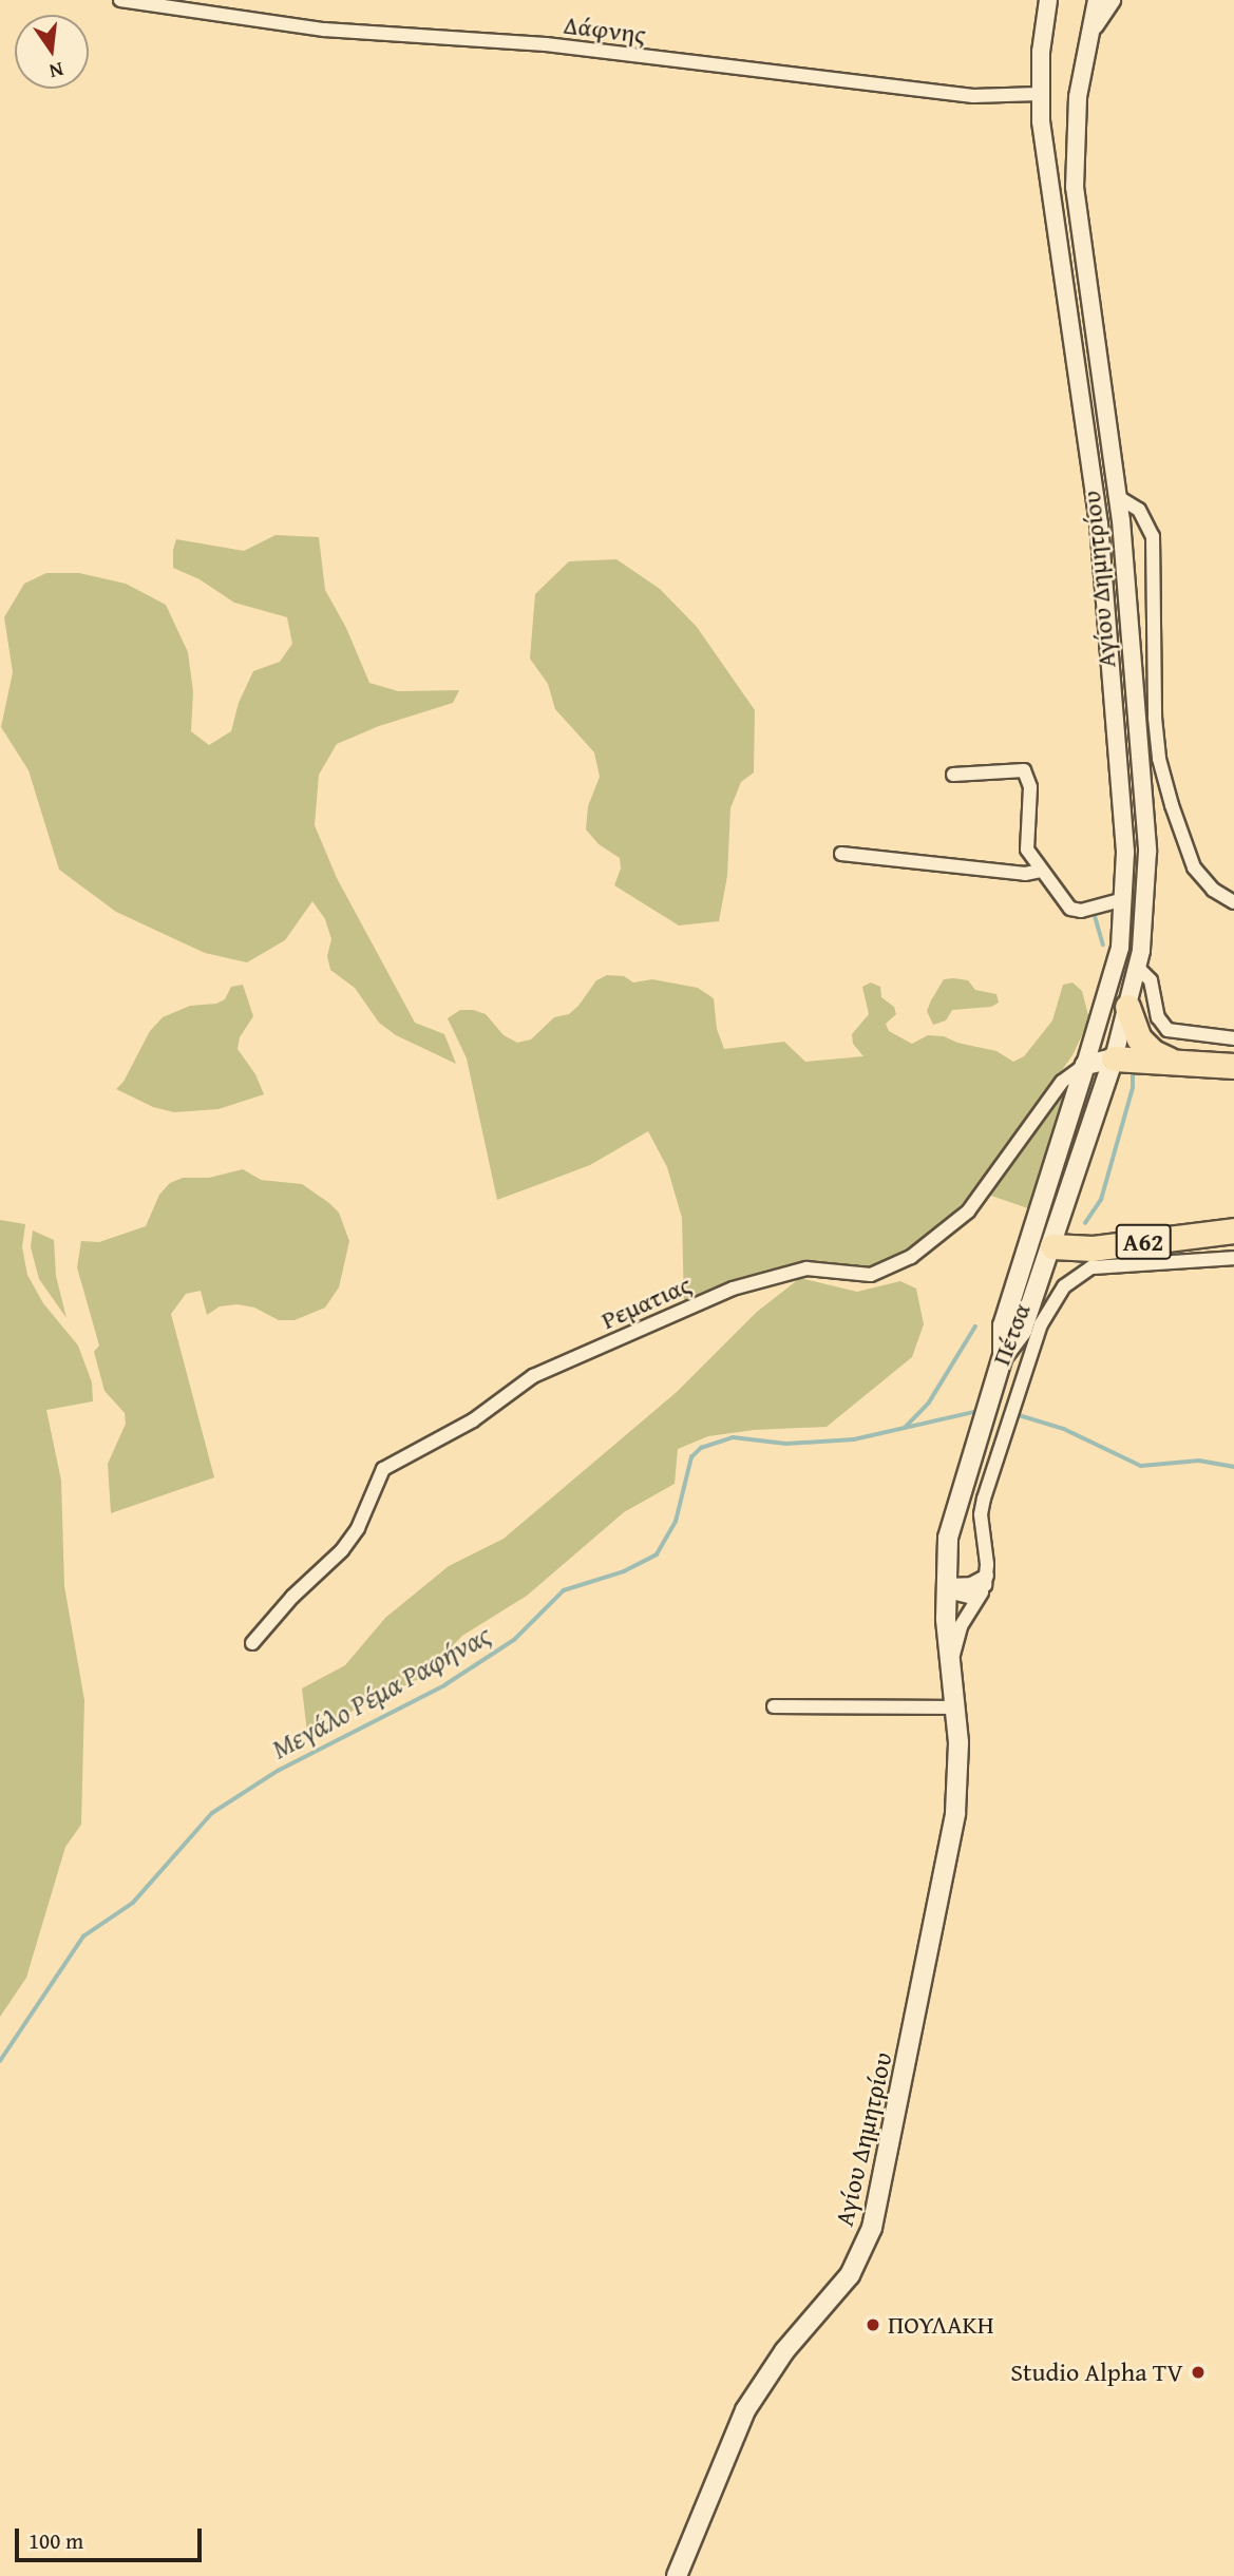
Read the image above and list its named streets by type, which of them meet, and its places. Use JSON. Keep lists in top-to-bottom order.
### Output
{
  "streets": {
    "highway": ["Α62"],
    "main road": ["Αγίου Δημητρίου", "Πέτσα"],
    "street": ["Δάφνης", "Ρεματιας"]
  },
  "crossings": [
    ["Δάφνης", "Αγίου Δημητρίου"],
    ["Αγίου Δημητρίου", "Ρεματιας"],
    ["Αγίου Δημητρίου", "Πέτσα"],
    ["Α62", "Πέτσα"],
    ["Ρεματιας", "Πέτσα"]
  ],
  "water": ["Μεγάλο Ρέμα Ραφήνας"],
  "places": ["ΠΟΥΛΑΚΗ", "Studio Alpha TV"],
  "scale_bar": "100 m",
  "north": "bottom"
}
